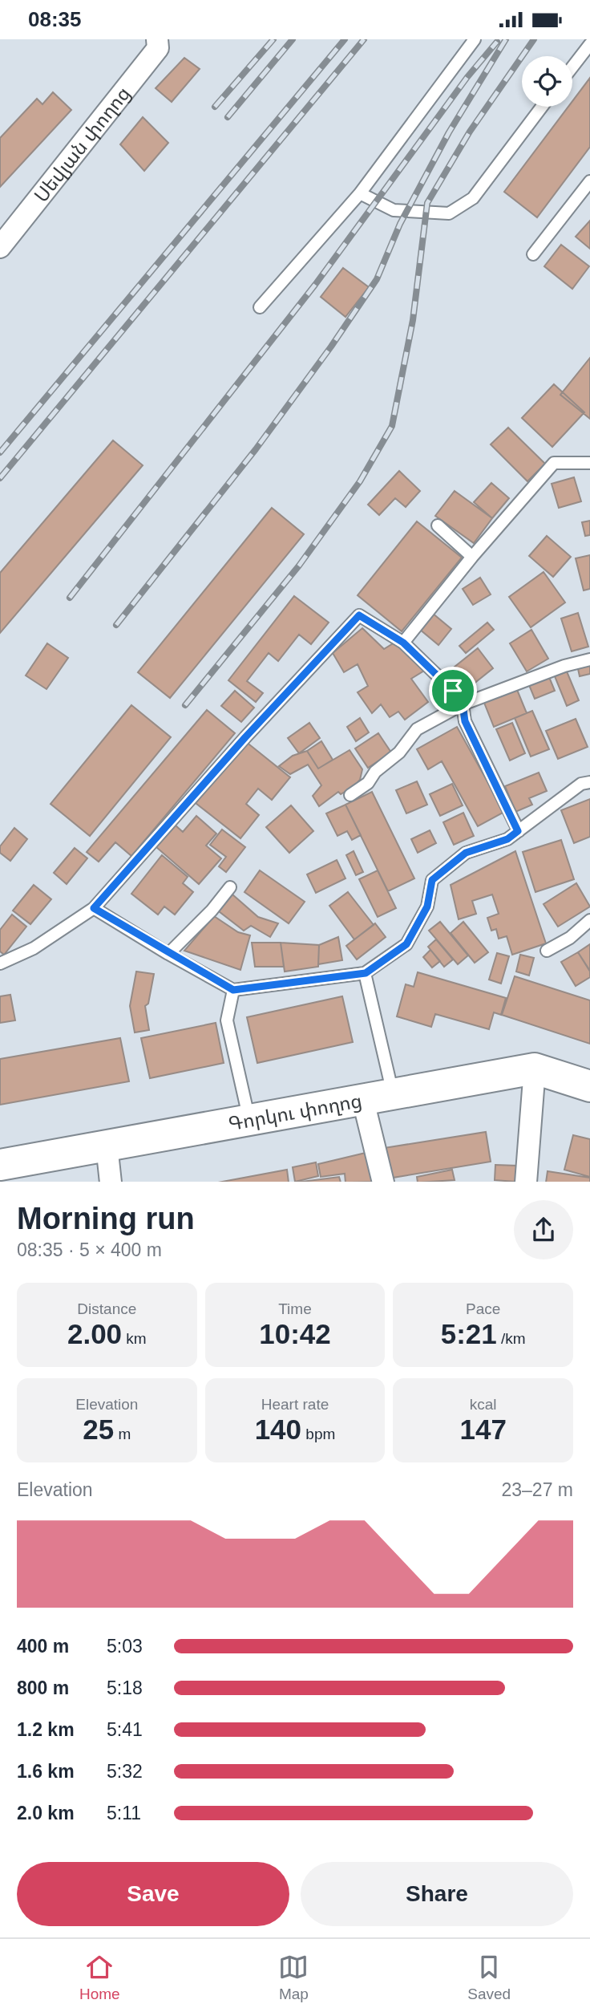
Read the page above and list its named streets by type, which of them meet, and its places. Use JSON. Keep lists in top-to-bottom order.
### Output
{
  "streets": {
    "main road": ["Գորկու փողոց"],
    "street": ["Սեվյան փողոց"]
  },
  "page": {
    "status": "08:35",
    "heading": ["Morning run", "08:35 · 5 × 400 m"],
    "stats": [
      ["Distance", "2.00 km"],
      ["Time", "10:42"],
      ["Pace", "5:21 /km"],
      ["Elevation", "25 m"],
      ["Heart rate", "140 bpm"],
      ["kcal", "147"]
    ],
    "chart": ["Elevation", "23–27 m"],
    "list": [
      {
        "name": "400 m",
        "note": "5:03"
      },
      {
        "name": "800 m",
        "note": "5:18"
      },
      {
        "name": "1.2 km",
        "note": "5:41"
      },
      {
        "name": "1.6 km",
        "note": "5:32"
      },
      {
        "name": "2.0 km",
        "note": "5:11"
      }
    ],
    "buttons": ["Save", "Share"],
    "tabs": ["Home", "Map", "Saved"]
  }
}
